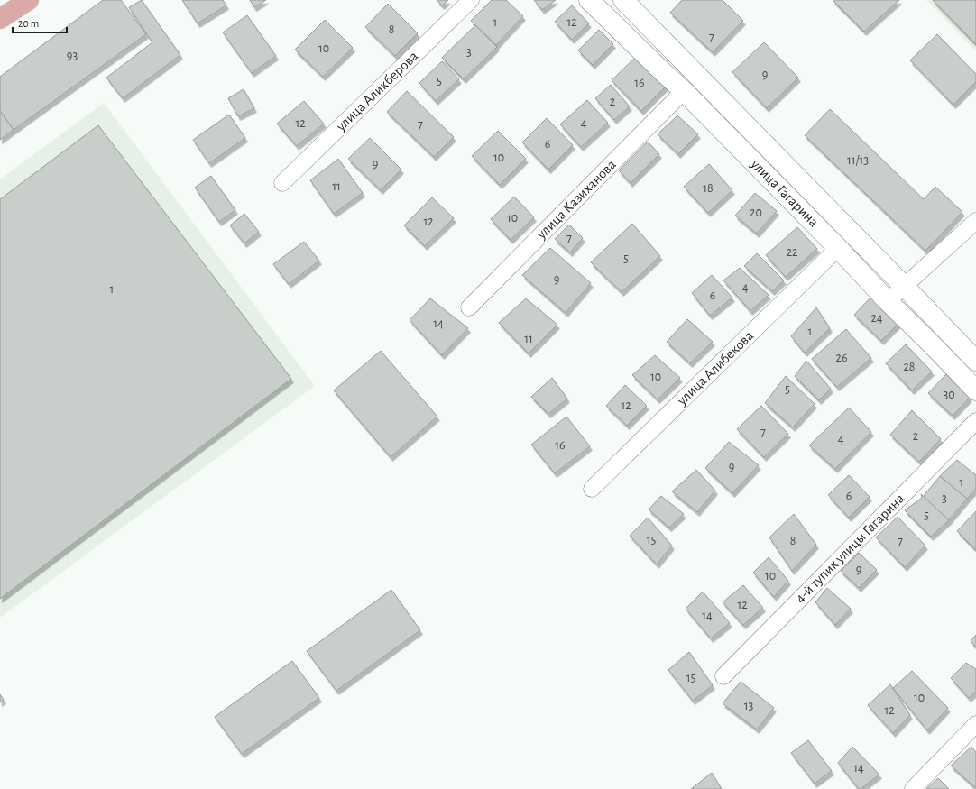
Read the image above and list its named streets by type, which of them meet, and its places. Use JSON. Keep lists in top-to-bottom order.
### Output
{
  "streets": {
    "main road": ["улица Гагарина"],
    "street": [
      "улица Аликберова",
      "улица Казиханова",
      "улица Алибекова",
      "4-й тупик улицы Гагарина"
    ]
  },
  "crossings": [
    ["улица Гагарина", "улица Казиханова"],
    ["улица Гагарина", "улица Алибекова"]
  ],
  "house_numbers": [
    "1",
    "12",
    "8",
    "7",
    "10",
    "3",
    "93",
    "9",
    "5",
    "16",
    "2",
    "12",
    "4",
    "7",
    "6",
    "10",
    "11/13",
    "9",
    "11",
    "18",
    "20",
    "10",
    "12",
    "7",
    "22",
    "5",
    "9",
    "4",
    "1",
    "6",
    "24",
    "14",
    "1",
    "11",
    "26",
    "28",
    "10",
    "5",
    "30",
    "12",
    "7",
    "2",
    "4",
    "16",
    "9",
    "1",
    "6",
    "3",
    "5",
    "15",
    "8",
    "7",
    "9",
    "10",
    "12",
    "14",
    "15",
    "10",
    "13",
    "12",
    "14"
  ],
  "scale_bar": "20 m"
}
